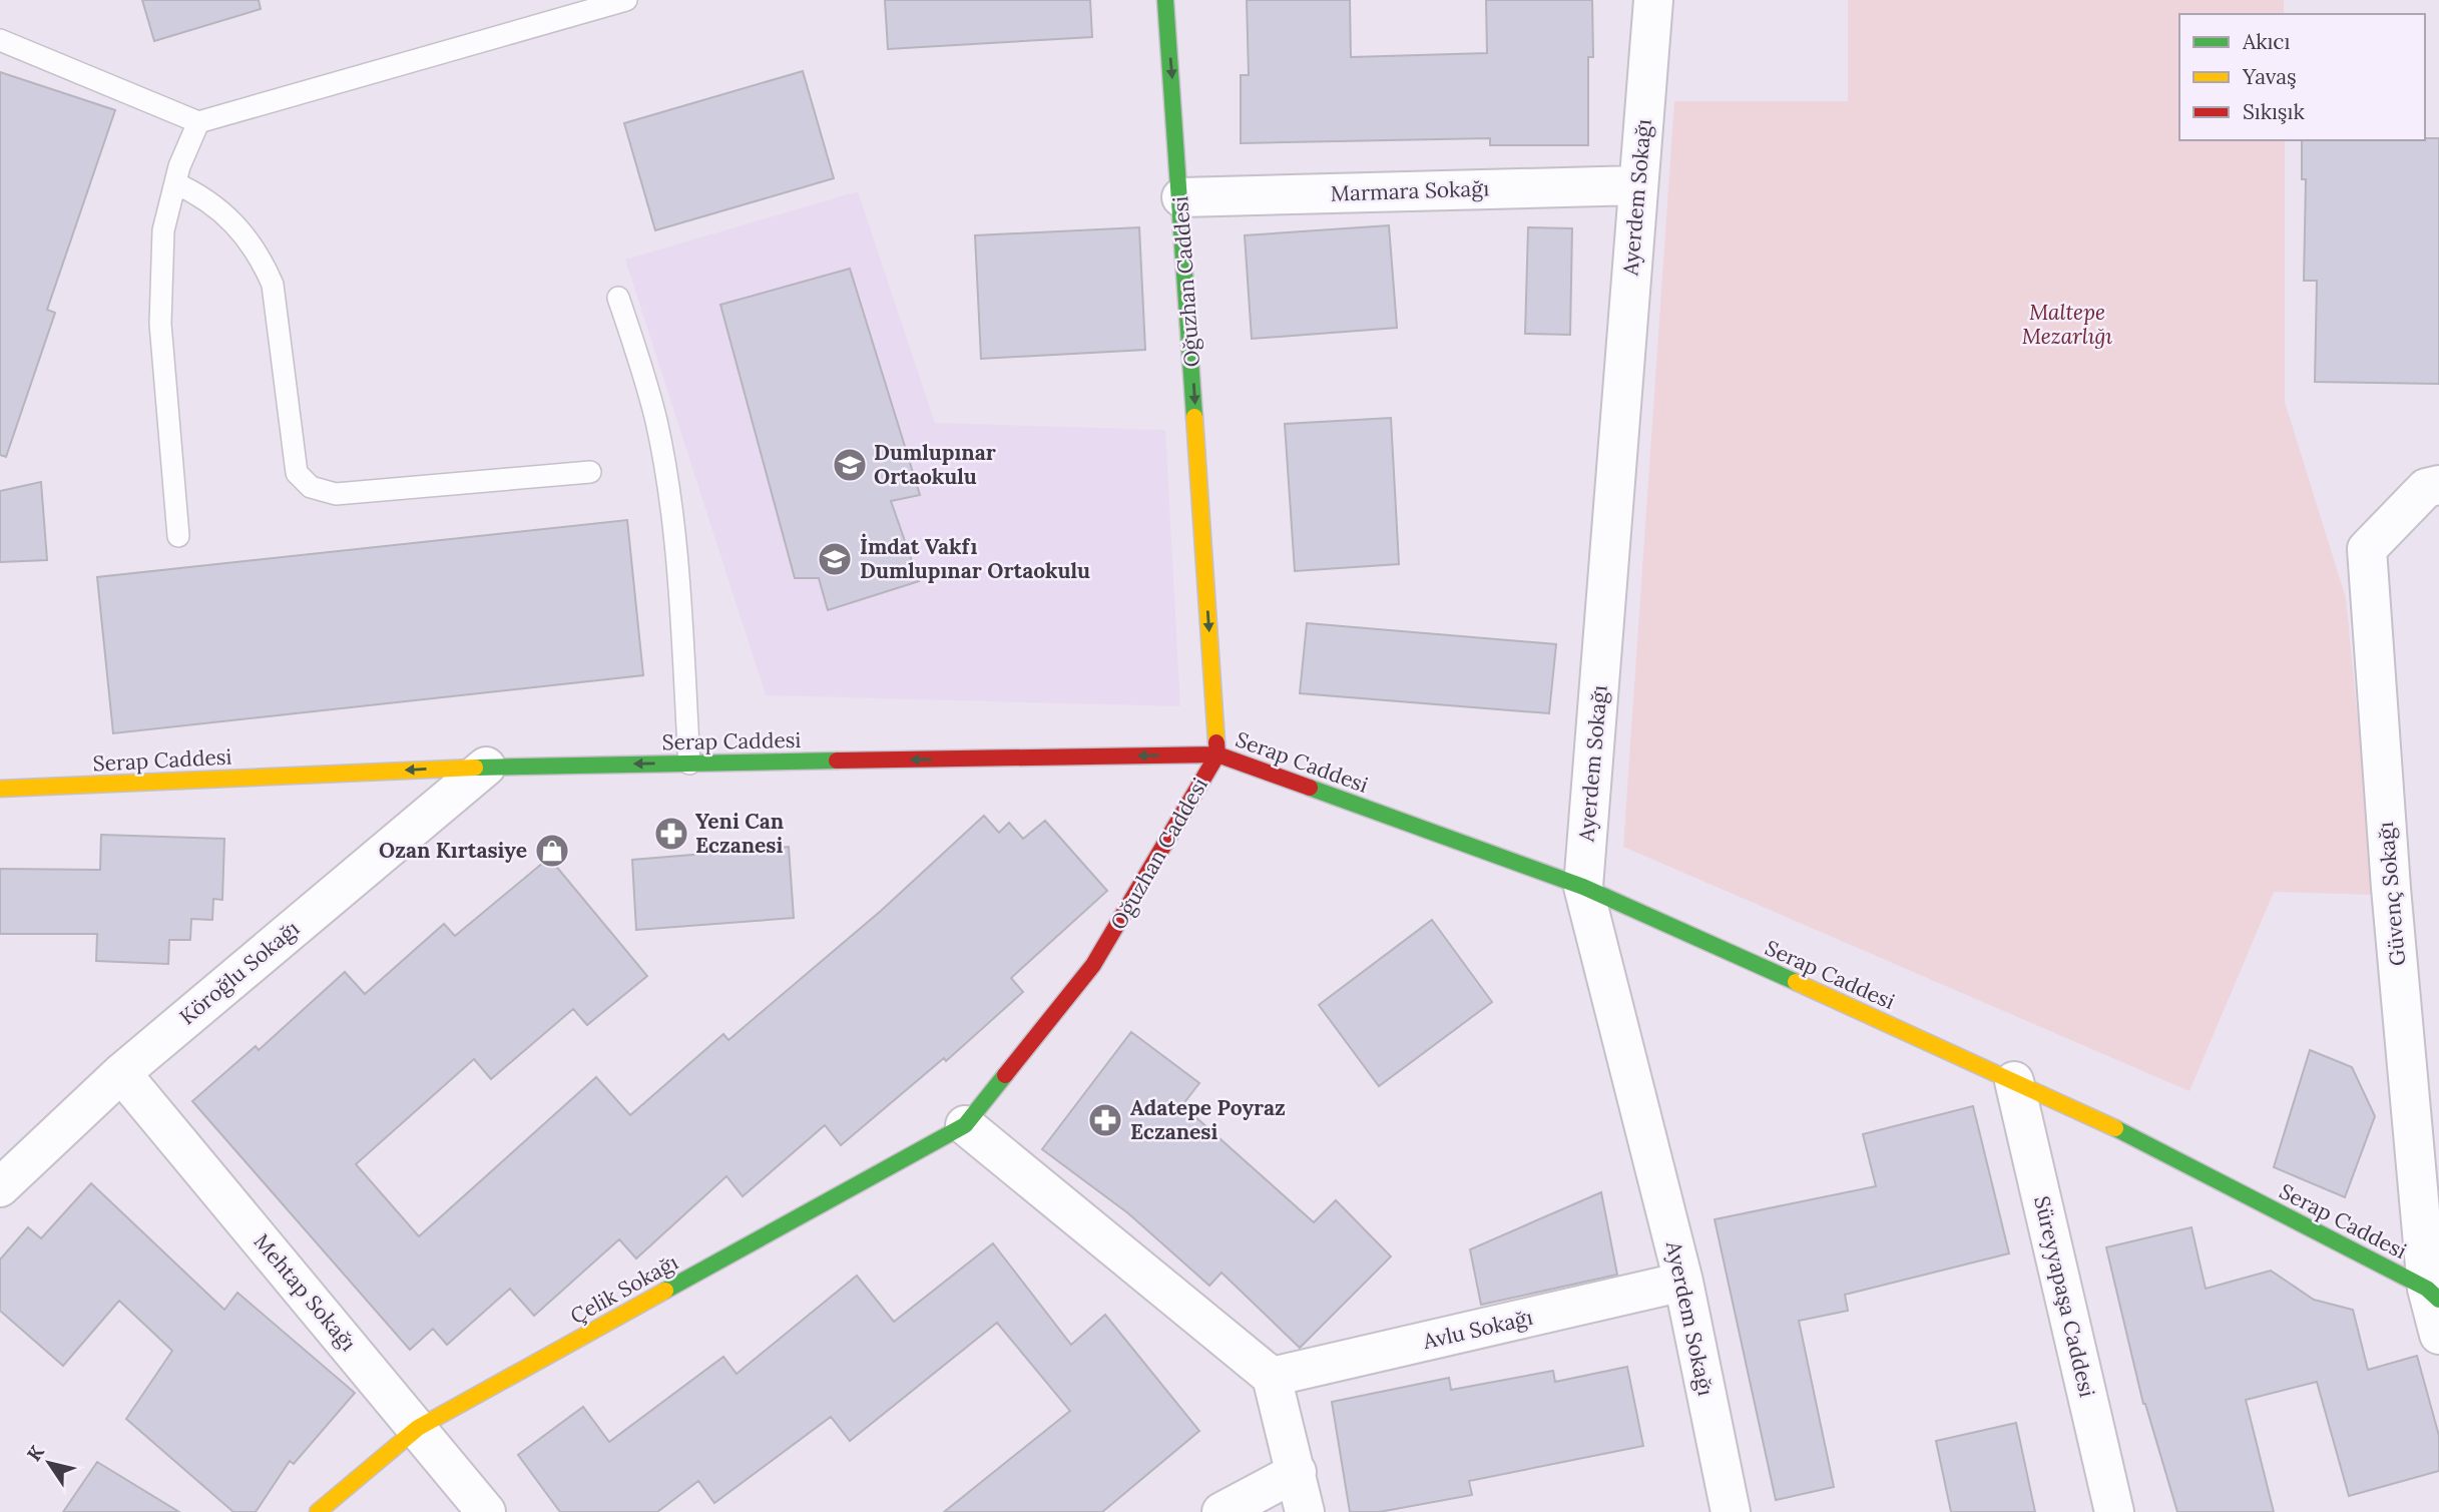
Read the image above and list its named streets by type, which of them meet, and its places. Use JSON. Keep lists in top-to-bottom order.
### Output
{
  "streets": {
    "street": [
      "Marmara Sokağı",
      "Ayerdem Sokağı",
      "Oğuzhan Caddesi",
      "Serap Caddesi",
      "Güvenç Sokağı",
      "Köroğlu Sokağı",
      "Çelik Sokağı",
      "Mehtap Sokağı",
      "Süreyyapaşa Caddesi",
      "Avlu Sokağı"
    ]
  },
  "crossings": [
    ["Marmara Sokağı", "Ayerdem Sokağı"],
    ["Marmara Sokağı", "Oğuzhan Caddesi"],
    ["Ayerdem Sokağı", "Serap Caddesi"],
    ["Ayerdem Sokağı", "Avlu Sokağı"],
    ["Oğuzhan Caddesi", "Serap Caddesi"],
    ["Oğuzhan Caddesi", "Çelik Sokağı"],
    ["Serap Caddesi", "Güvenç Sokağı"],
    ["Serap Caddesi", "Köroğlu Sokağı"],
    ["Serap Caddesi", "Süreyyapaşa Caddesi"],
    ["Köroğlu Sokağı", "Mehtap Sokağı"],
    ["Çelik Sokağı", "Mehtap Sokağı"]
  ],
  "one_way": ["Oğuzhan Caddesi", "Serap Caddesi"],
  "parks": ["Maltepe Mezarlığı"],
  "places": {
    "school or university": ["Dumlupınar Ortaokulu", "İmdat Vakfı Dumlupınar Ortaokulu"],
    "pharmacy": ["Yeni Can Eczanesi", "Adatepe Poyraz Eczanesi"],
    "shop": ["Ozan Kırtasiye"]
  },
  "legend": ["Akıcı", "Yavaş", "Sıkışık"],
  "north": "top left"
}
